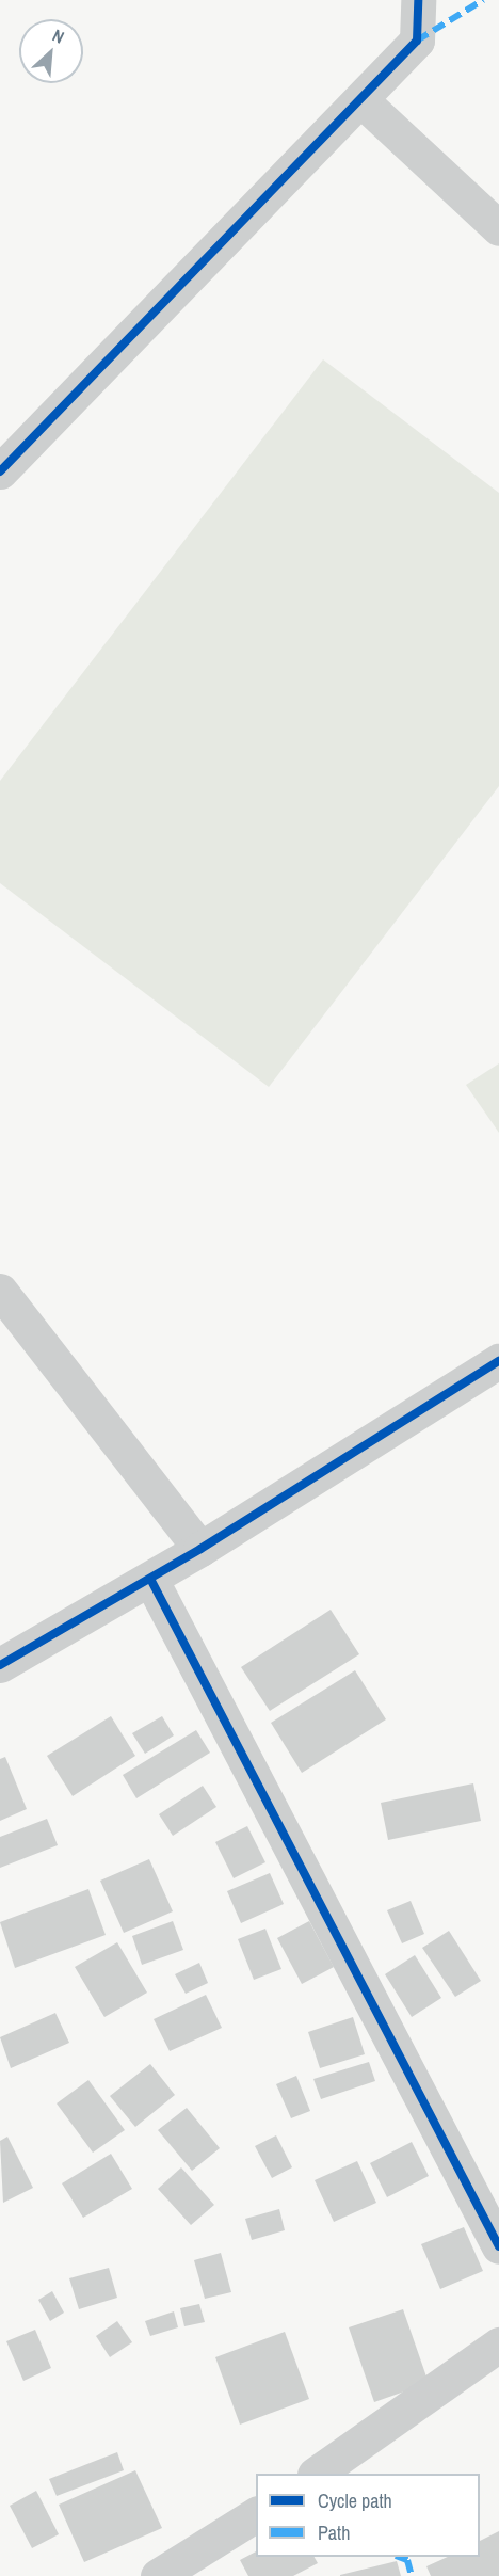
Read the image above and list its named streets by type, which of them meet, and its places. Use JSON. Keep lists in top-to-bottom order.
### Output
{
  "legend": ["Cycle path", "Path"],
  "north": "top right"
}
